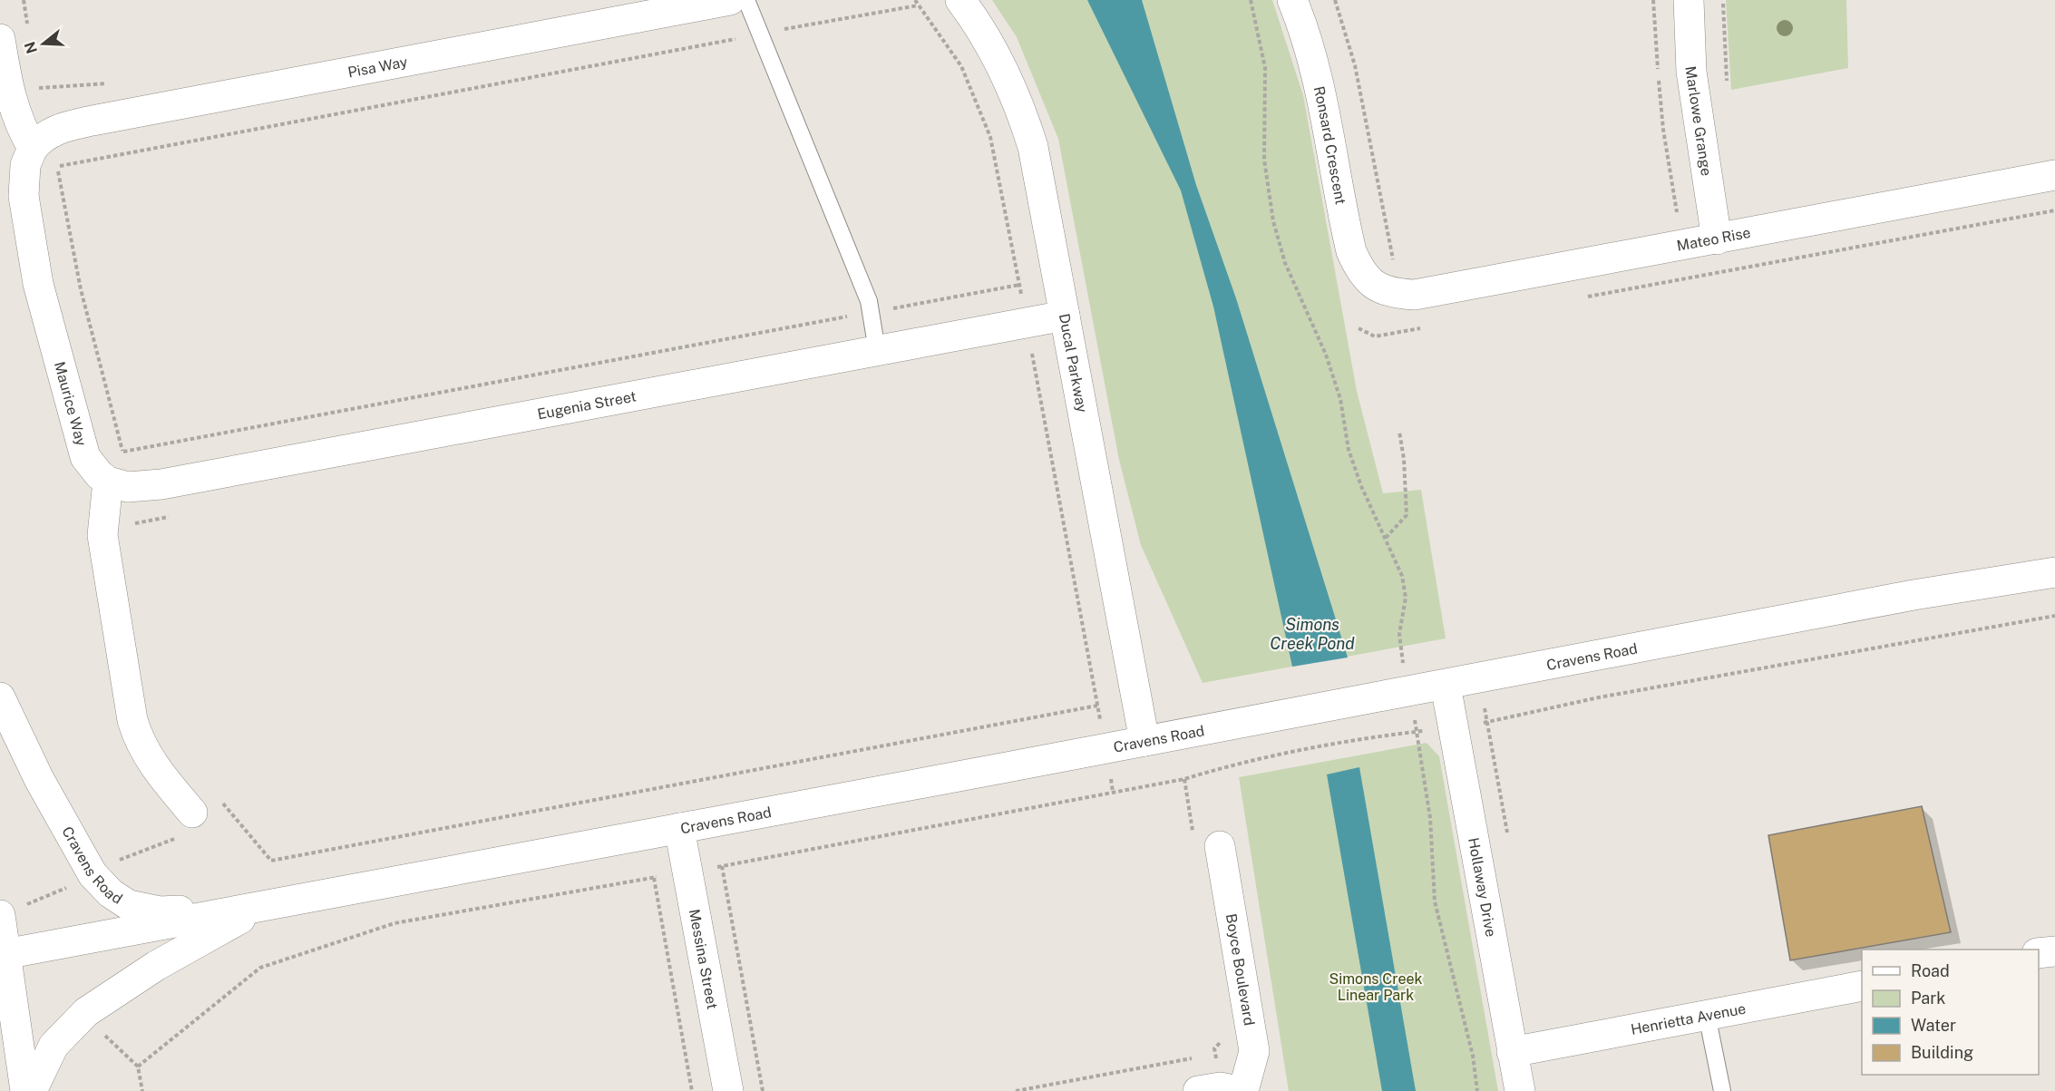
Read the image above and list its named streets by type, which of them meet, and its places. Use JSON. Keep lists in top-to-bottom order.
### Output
{
  "streets": {
    "street": [
      "Pisa Way",
      "Marlowe Grange",
      "Ronsard Crescent",
      "Mateo Rise",
      "Ducal Parkway",
      "Maurice Way",
      "Eugenia Street",
      "Cravens Road",
      "Hollaway Drive",
      "Messina Street",
      "Boyce Boulevard",
      "Henrietta Avenue"
    ]
  },
  "crossings": [
    ["Pisa Way", "Maurice Way"],
    ["Marlowe Grange", "Mateo Rise"],
    ["Ronsard Crescent", "Mateo Rise"],
    ["Ducal Parkway", "Eugenia Street"],
    ["Ducal Parkway", "Cravens Road"],
    ["Maurice Way", "Eugenia Street"],
    ["Cravens Road", "Hollaway Drive"],
    ["Cravens Road", "Messina Street"],
    ["Hollaway Drive", "Henrietta Avenue"]
  ],
  "water": ["Simons Creek Pond"],
  "parks": ["Simons Creek Linear Park"],
  "legend": [
    "Road",
    "Park",
    "Water",
    "Building"
  ],
  "north": "left"
}
